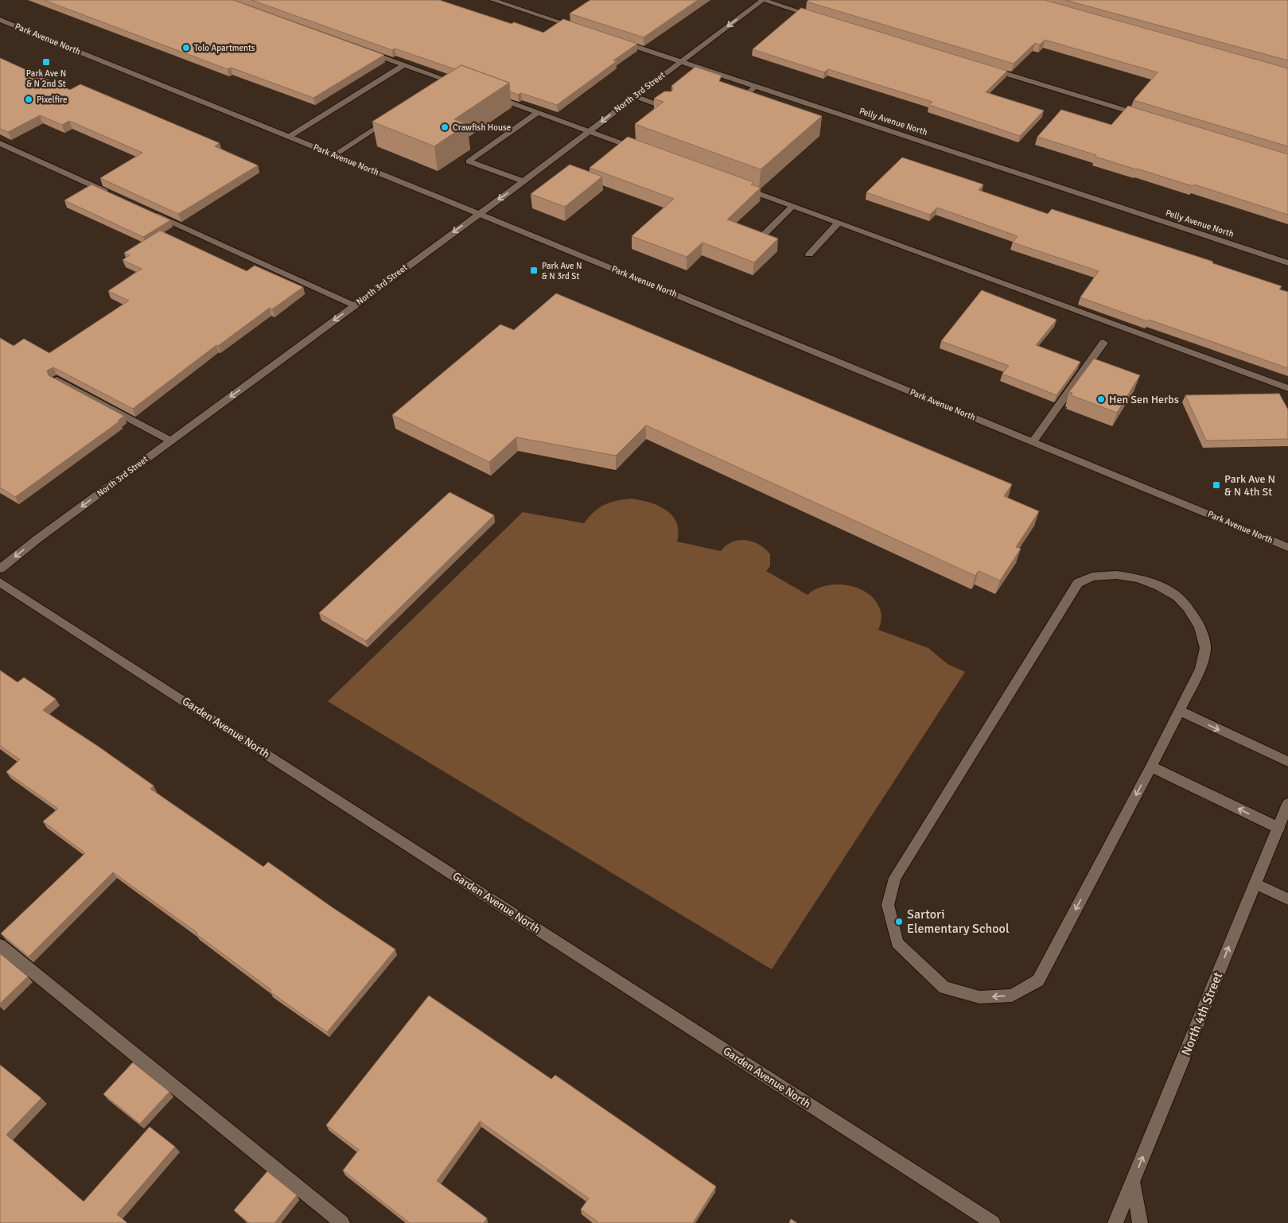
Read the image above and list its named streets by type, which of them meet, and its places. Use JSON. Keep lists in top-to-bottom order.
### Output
{
  "streets": {
    "street": [
      "Park Avenue North",
      "North 3rd Street",
      "Pelly Avenue North",
      "Garden Avenue North",
      "North 4th Street"
    ]
  },
  "crossings": [
    ["Park Avenue North", "North 3rd Street"],
    ["North 3rd Street", "Pelly Avenue North"]
  ],
  "one_way": ["North 3rd Street", "North 4th Street"],
  "places": {
    "other": [
      "Tolo Apartments",
      "Pixelfire",
      "Crawfish House",
      "Hen Sen Herbs",
      "Sartori Elementary School"
    ],
    "transit": ["Park Ave N & N 2nd St", "Park Ave N & N 3rd St", "Park Ave N & N 4th St"]
  }
}
